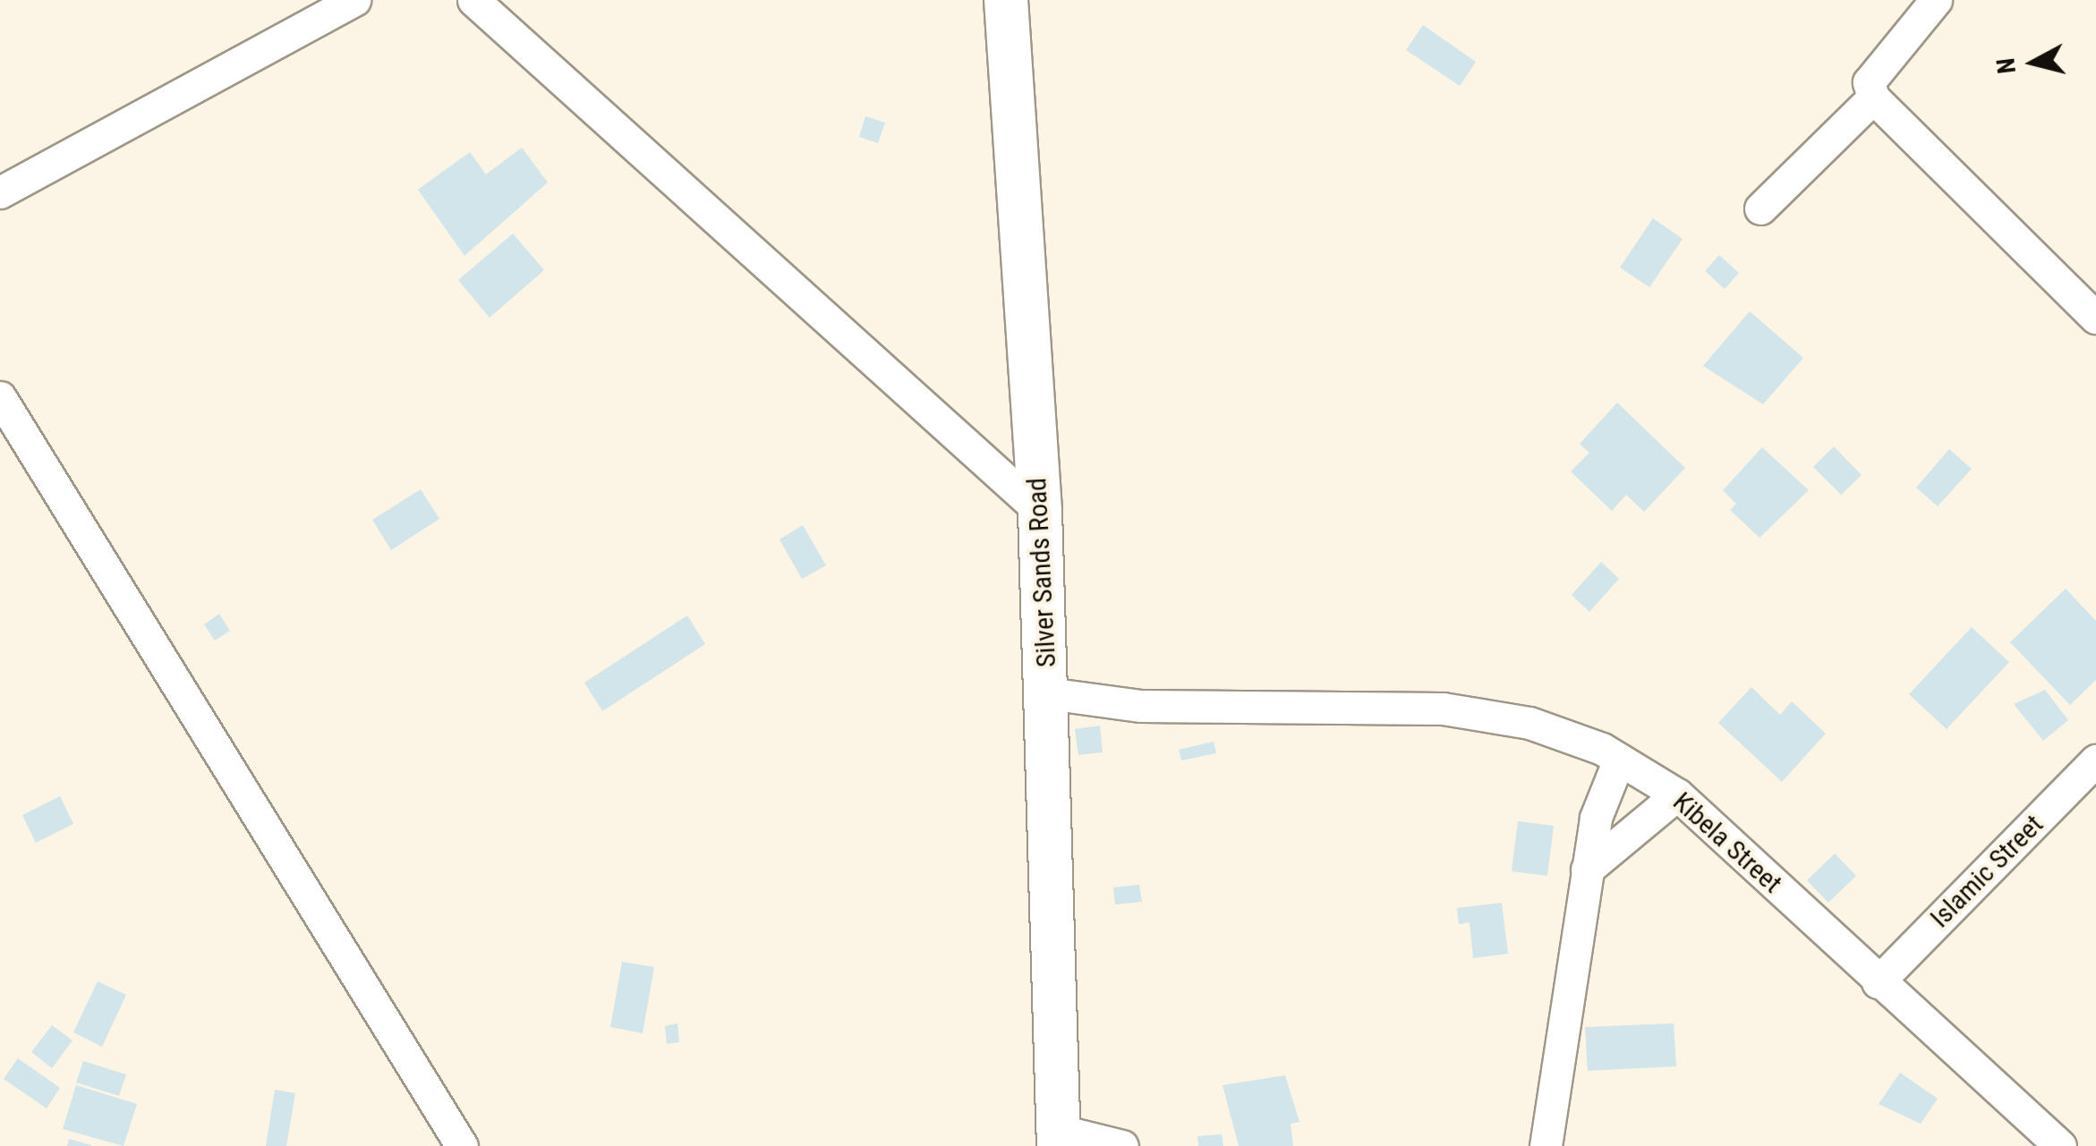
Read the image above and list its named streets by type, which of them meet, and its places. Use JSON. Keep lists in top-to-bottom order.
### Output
{
  "streets": {
    "street": ["Silver Sands Road", "Kibela Street", "Islamic Street"]
  },
  "crossings": [
    ["Silver Sands Road", "Kibela Street"],
    ["Kibela Street", "Islamic Street"]
  ],
  "north": "left"
}
